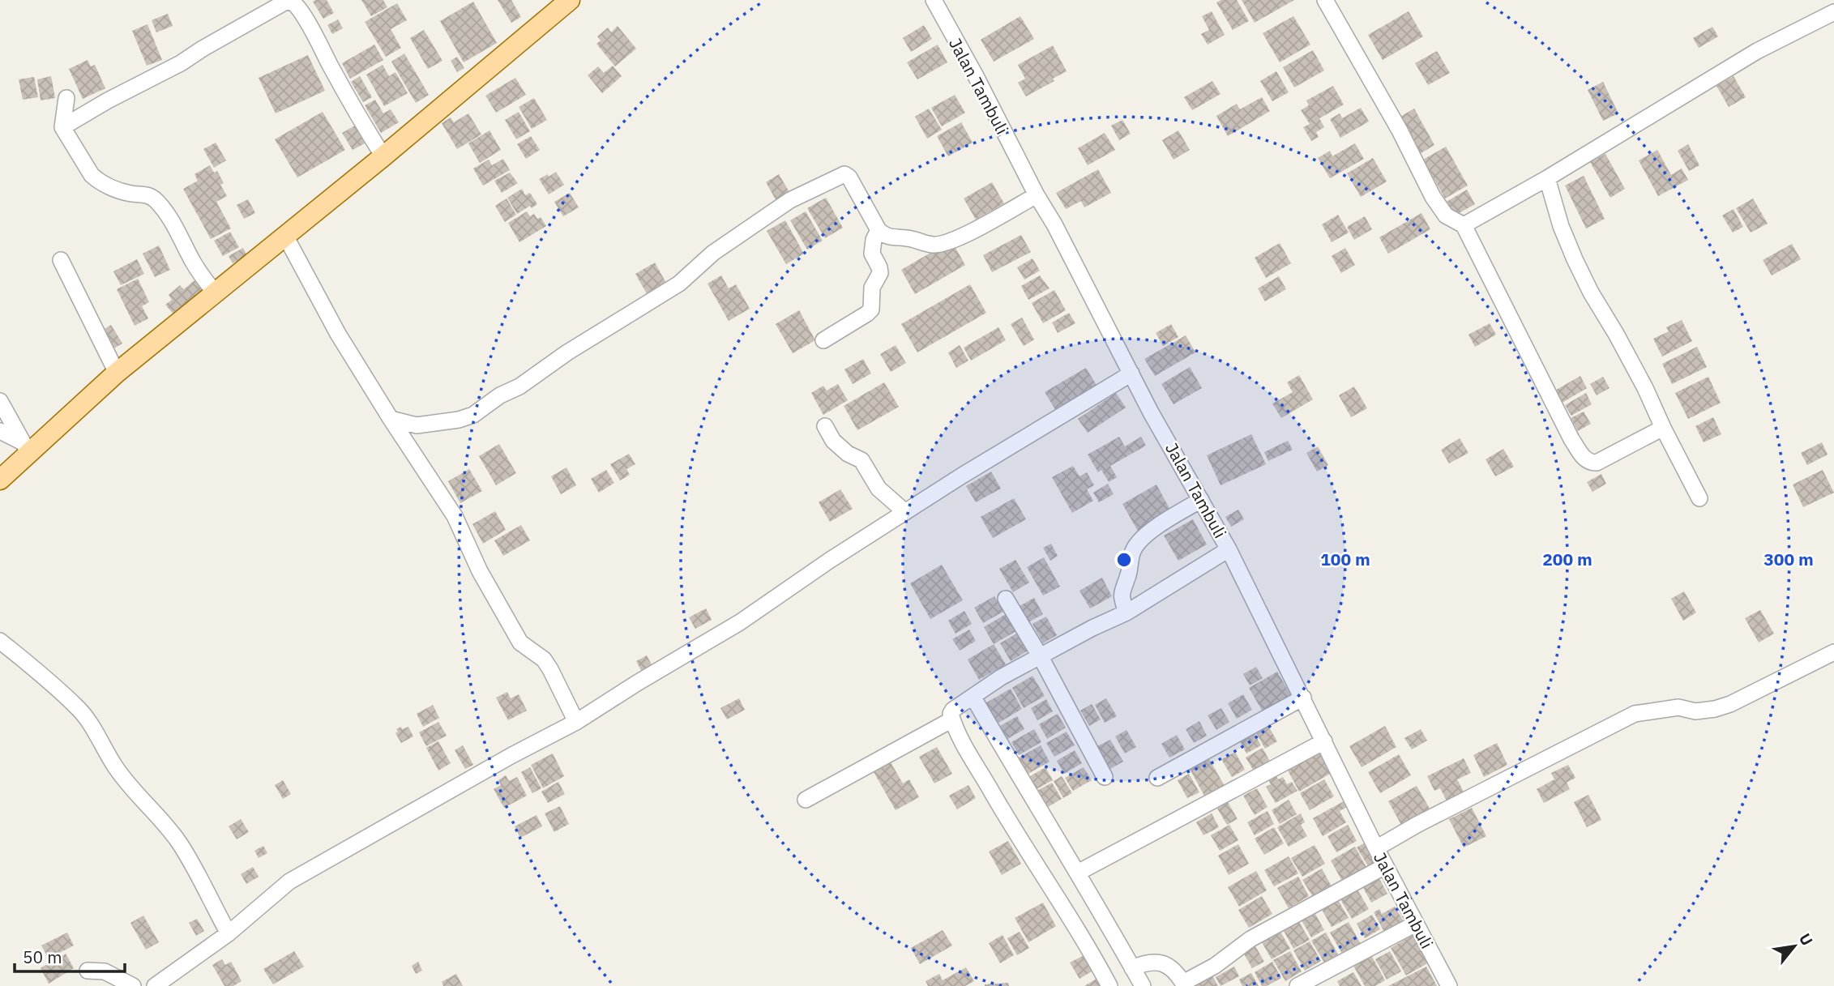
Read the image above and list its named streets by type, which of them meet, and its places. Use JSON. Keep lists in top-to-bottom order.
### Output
{
  "streets": {
    "street": ["Jalan Tambuli"]
  },
  "scale_bar": "50 m",
  "north": "top right",
  "rings": ["100 m", "200 m", "300 m"]
}
